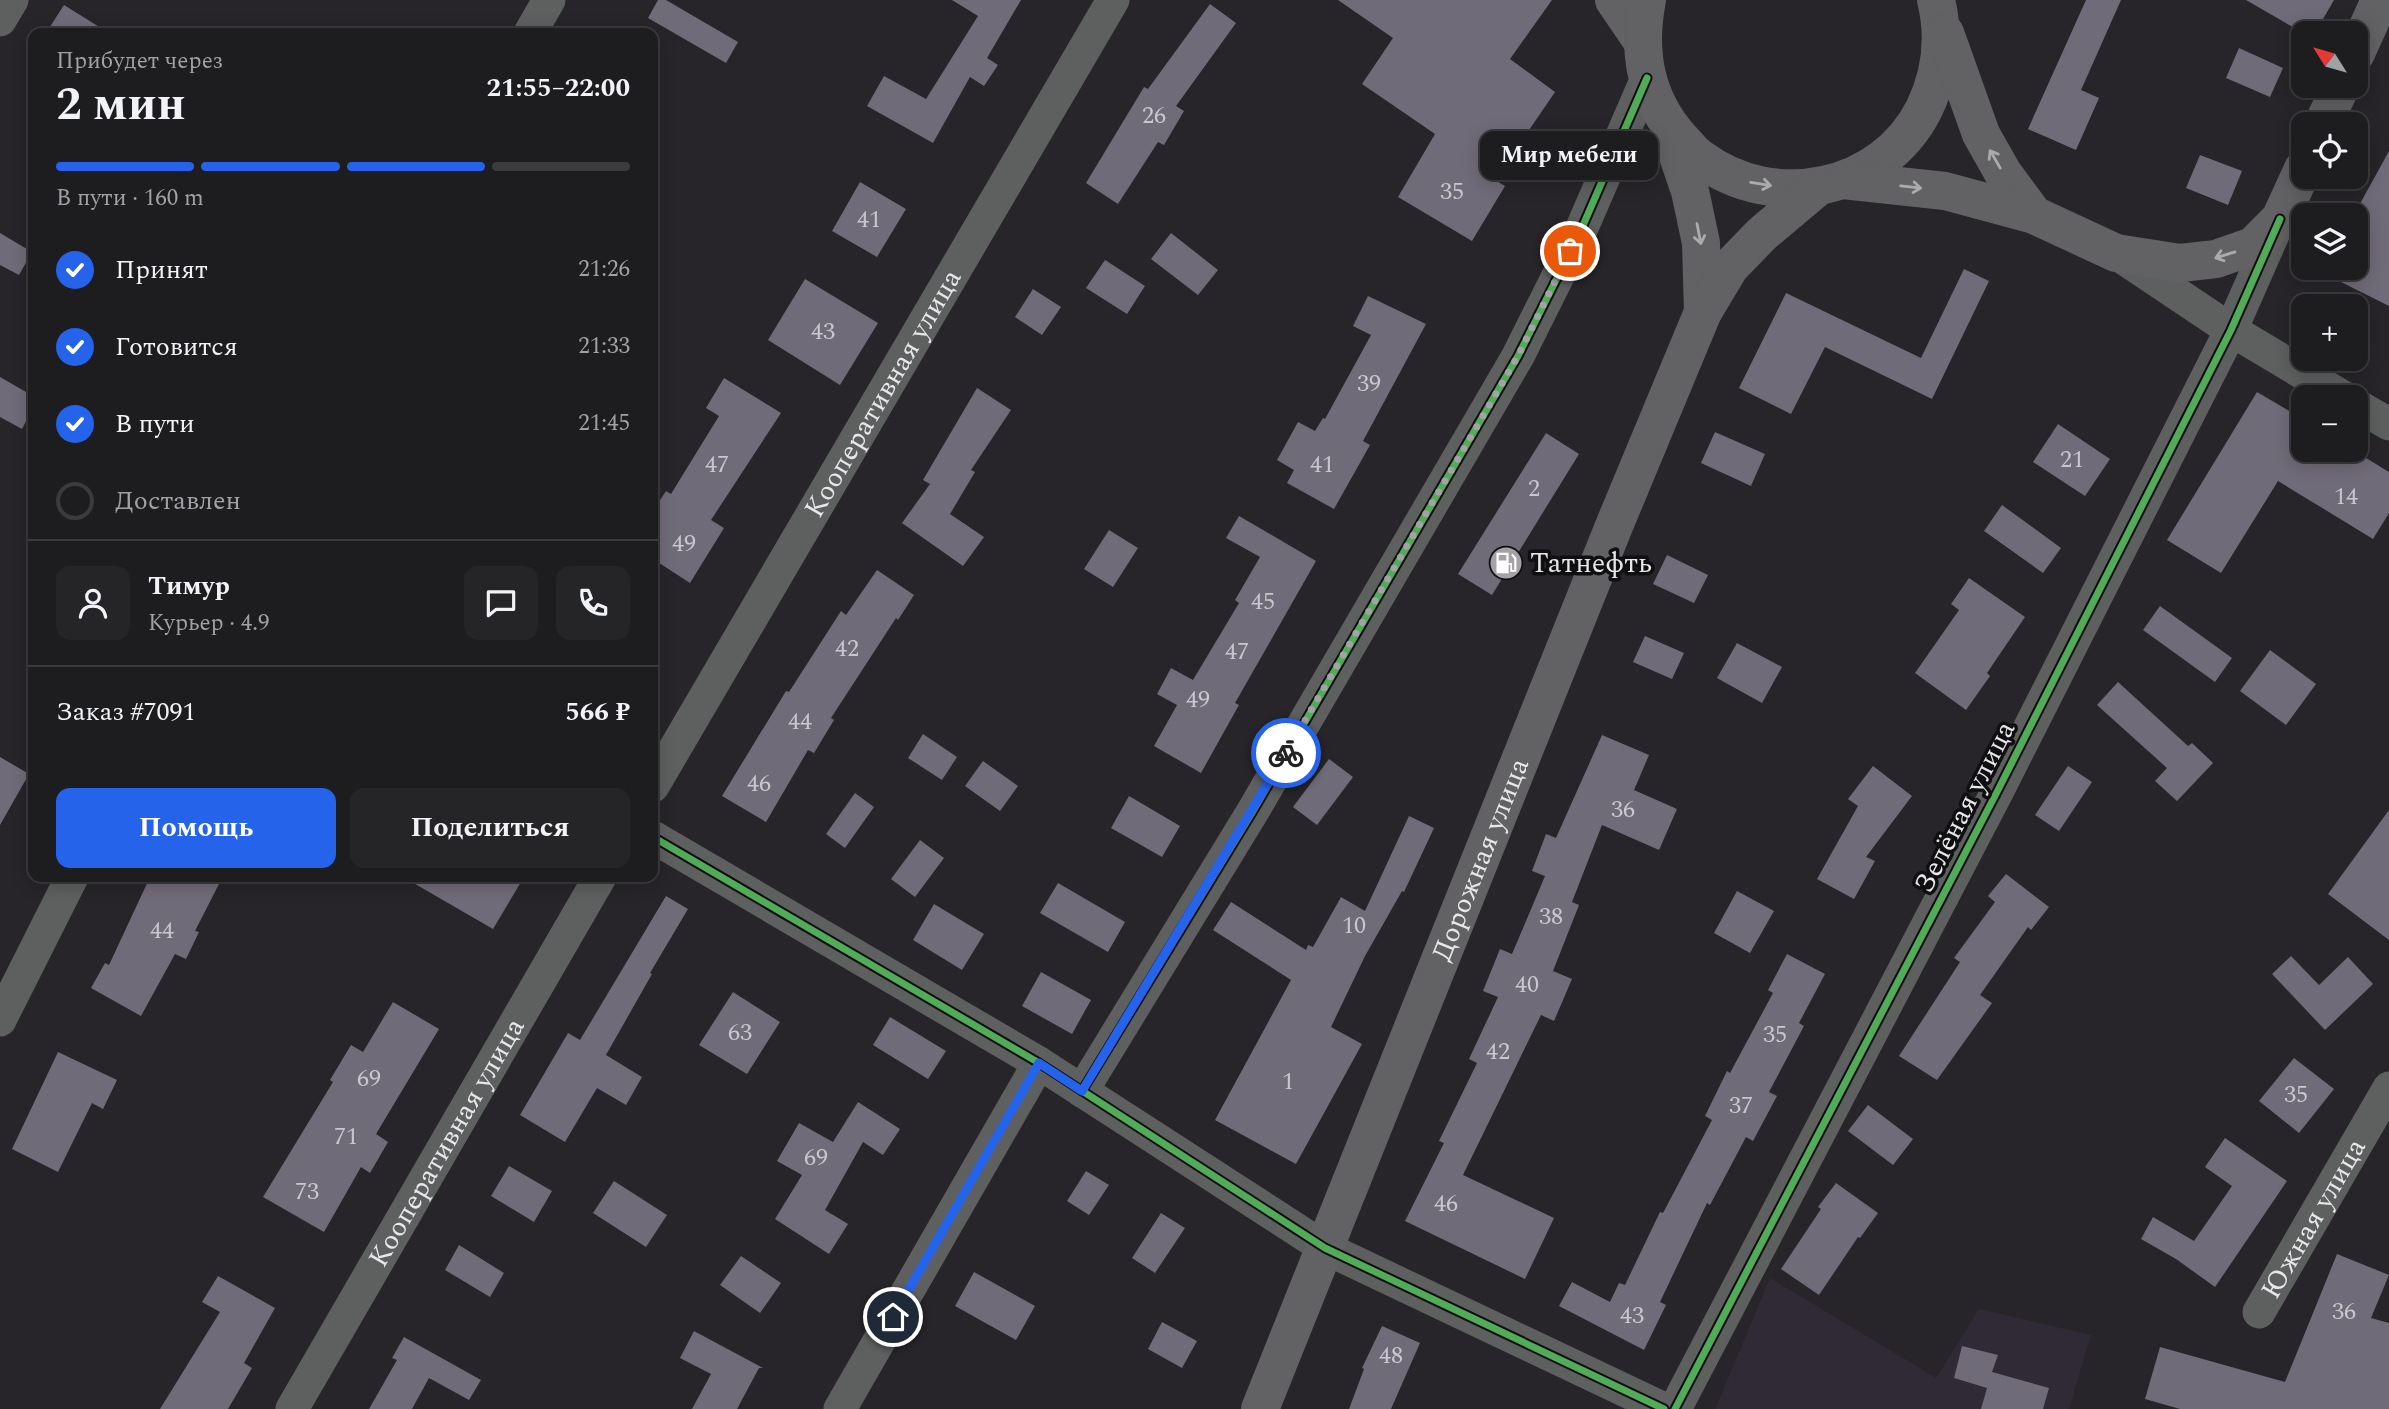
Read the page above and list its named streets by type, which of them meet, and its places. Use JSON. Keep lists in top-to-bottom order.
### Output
{
  "streets": {
    "main road": ["Зелёная улица", "Дорожная улица"],
    "street": ["Кооперативная улица", "Южная улица"]
  },
  "places": {
    "other": ["Мир мебели"],
    "fuel station": ["Татнефть"]
  },
  "house_numbers": [
    "26",
    "35",
    "41",
    "43",
    "39",
    "21",
    "47",
    "41",
    "2",
    "14",
    "49",
    "45",
    "42",
    "47",
    "49",
    "44",
    "46",
    "36",
    "38",
    "10",
    "44",
    "40",
    "63",
    "35",
    "42",
    "69",
    "1",
    "35",
    "37",
    "71",
    "69",
    "73",
    "46",
    "36",
    "43",
    "48"
  ],
  "north": "top left",
  "page": {
    "map_buttons": ["+", "−"],
    "heading": ["2 мин", "Прибудет через", "21:55–22:00"],
    "panel": [
      "Тимур",
      "Курьер · 4.9",
      "Заказ #7091",
      "566 ₽"
    ],
    "bubble": "Мир мебели",
    "bar": "В пути · 160 m",
    "list": [
      ["Принят", "21:26"],
      ["Готовится", "21:33"],
      ["В пути", "21:45"],
      "Доставлен"
    ],
    "buttons": ["Помощь", "Поделиться"]
  }
}
